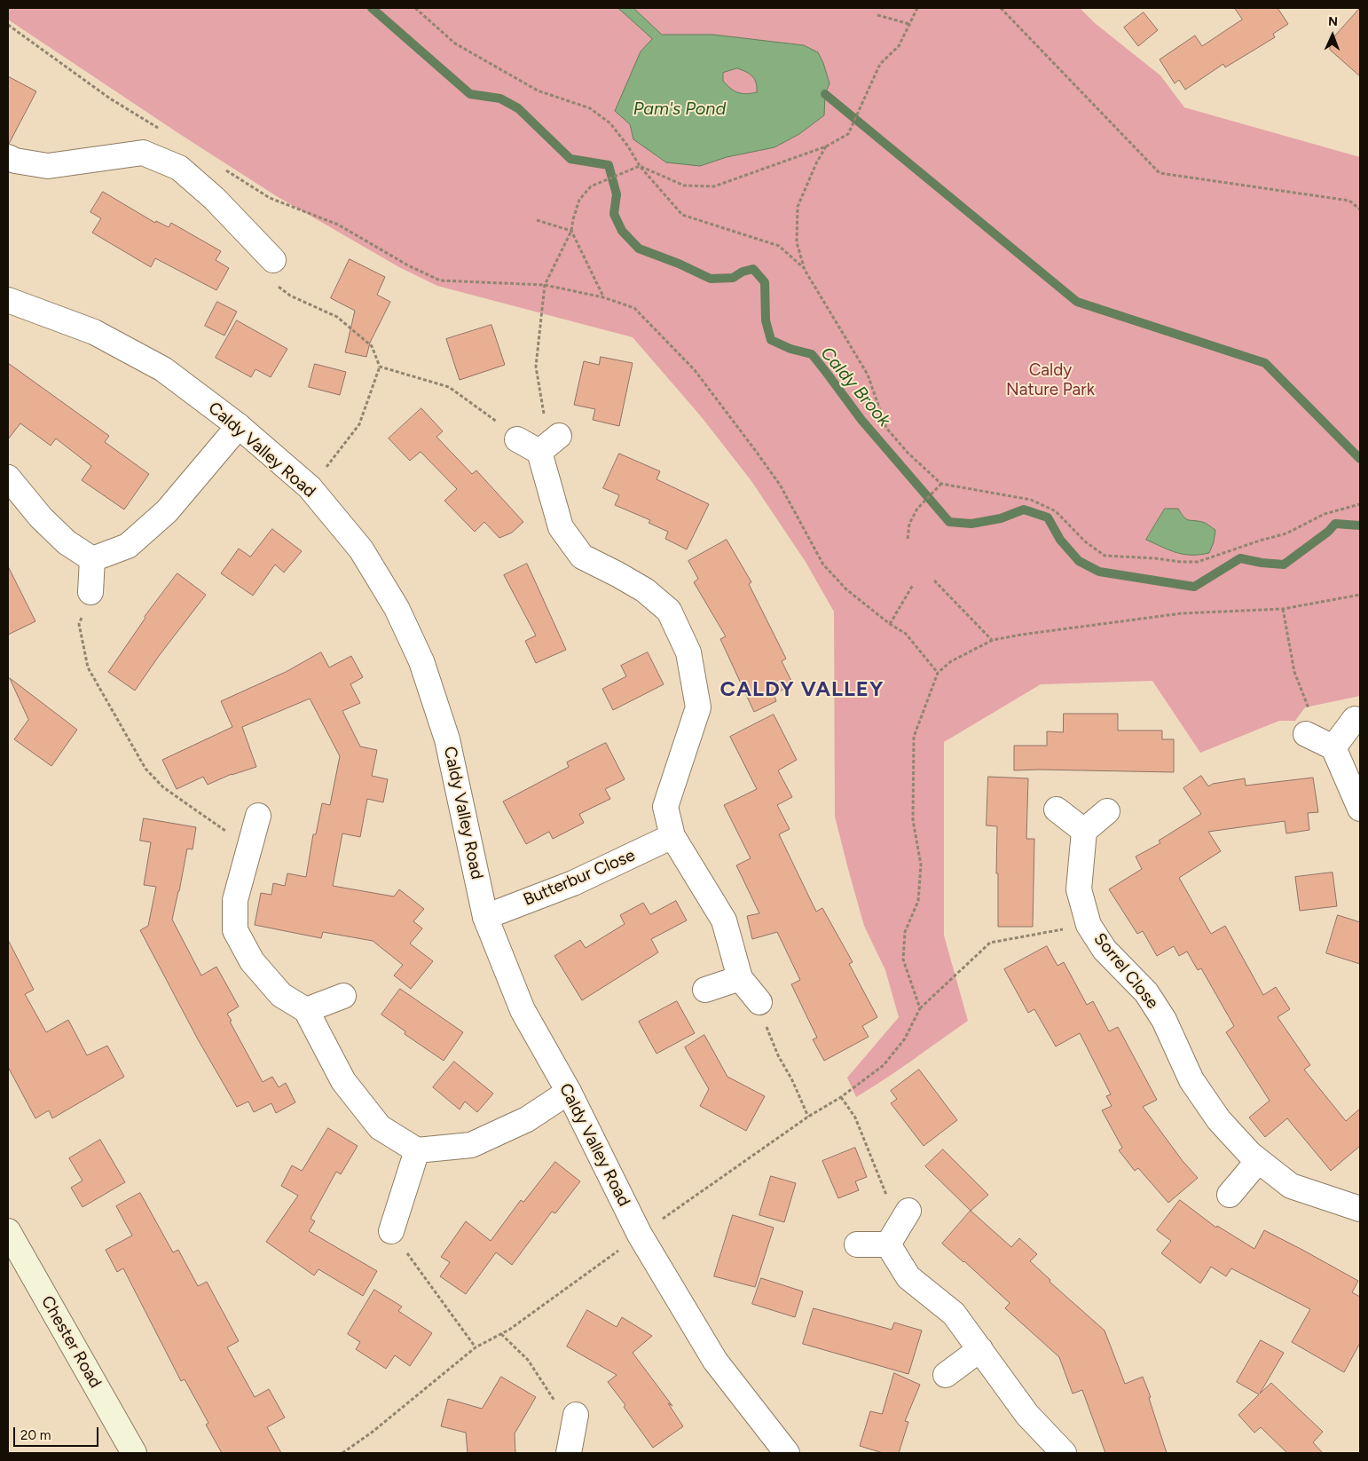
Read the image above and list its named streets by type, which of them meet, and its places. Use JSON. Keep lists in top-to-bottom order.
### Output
{
  "streets": {
    "main road": ["Chester Road"],
    "street": ["Caldy Valley Road", "Butterbur Close", "Sorrel Close"]
  },
  "crossings": [
    ["Caldy Valley Road", "Butterbur Close"]
  ],
  "districts": ["CALDY VALLEY"],
  "water": ["Pam's Pond", "Caldy Brook"],
  "parks": ["Caldy Nature Park"],
  "scale_bar": "20 m",
  "north": "top"
}
